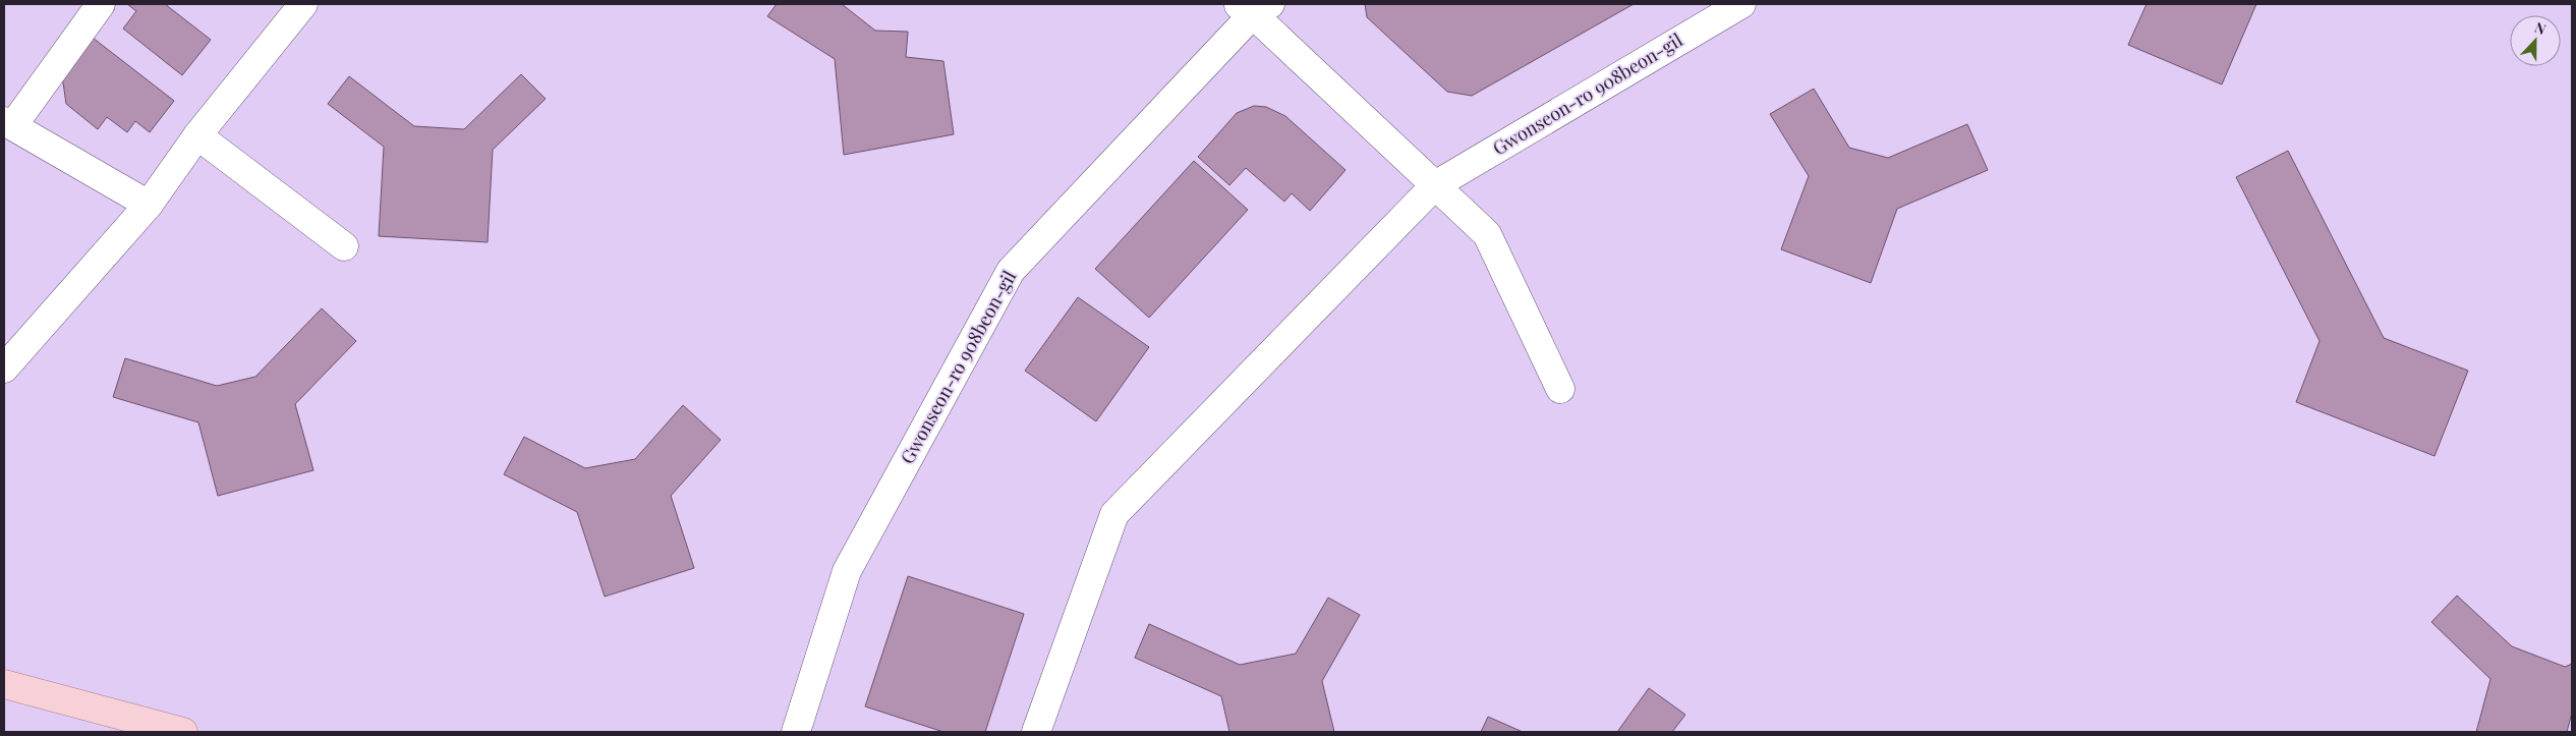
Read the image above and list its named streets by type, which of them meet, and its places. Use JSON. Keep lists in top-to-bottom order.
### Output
{
  "streets": {
    "street": ["Gwonseon-ro 908beon-gil"]
  },
  "north": "top"
}
